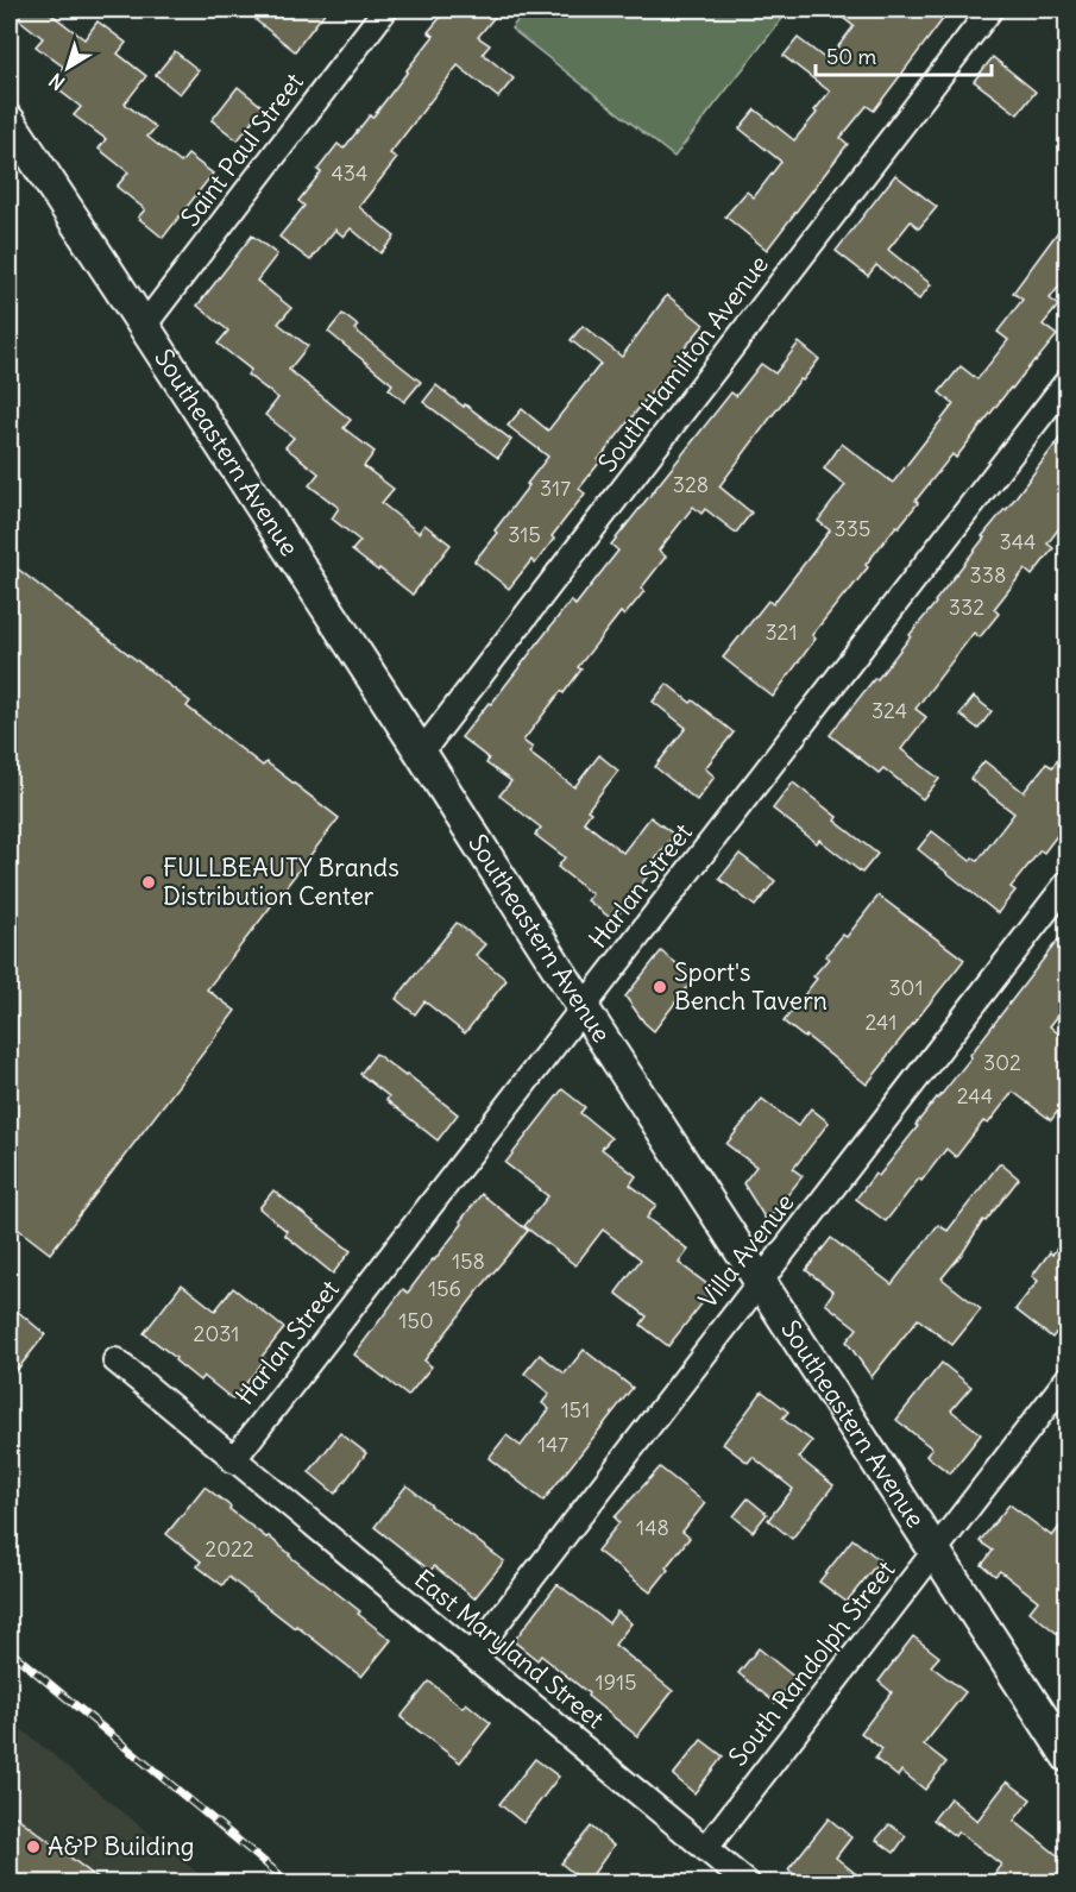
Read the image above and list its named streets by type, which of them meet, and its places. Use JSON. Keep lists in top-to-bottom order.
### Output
{
  "streets": {
    "main road": ["Southeastern Avenue"],
    "street": [
      "Saint Paul Street",
      "South Hamilton Avenue",
      "Harlan Street",
      "Villa Avenue",
      "East Maryland Street",
      "South Randolph Street"
    ]
  },
  "crossings": [
    ["Saint Paul Street", "Southeastern Avenue"],
    ["South Hamilton Avenue", "Southeastern Avenue"],
    ["Southeastern Avenue", "Harlan Street"],
    ["Southeastern Avenue", "Villa Avenue"],
    ["Southeastern Avenue", "South Randolph Street"],
    ["Harlan Street", "East Maryland Street"],
    ["Villa Avenue", "East Maryland Street"],
    ["East Maryland Street", "South Randolph Street"]
  ],
  "places": ["FULLBEAUTY Brands Distribution Center", "Sport's Bench Tavern", "A&P Building"],
  "house_numbers": [
    "434",
    "328",
    "317",
    "335",
    "315",
    "344",
    "338",
    "332",
    "321",
    "324",
    "301",
    "241",
    "302",
    "244",
    "158",
    "156",
    "150",
    "2031",
    "151",
    "147",
    "148",
    "2022",
    "1915"
  ],
  "scale_bar": "50 m",
  "north": "bottom left"
}
